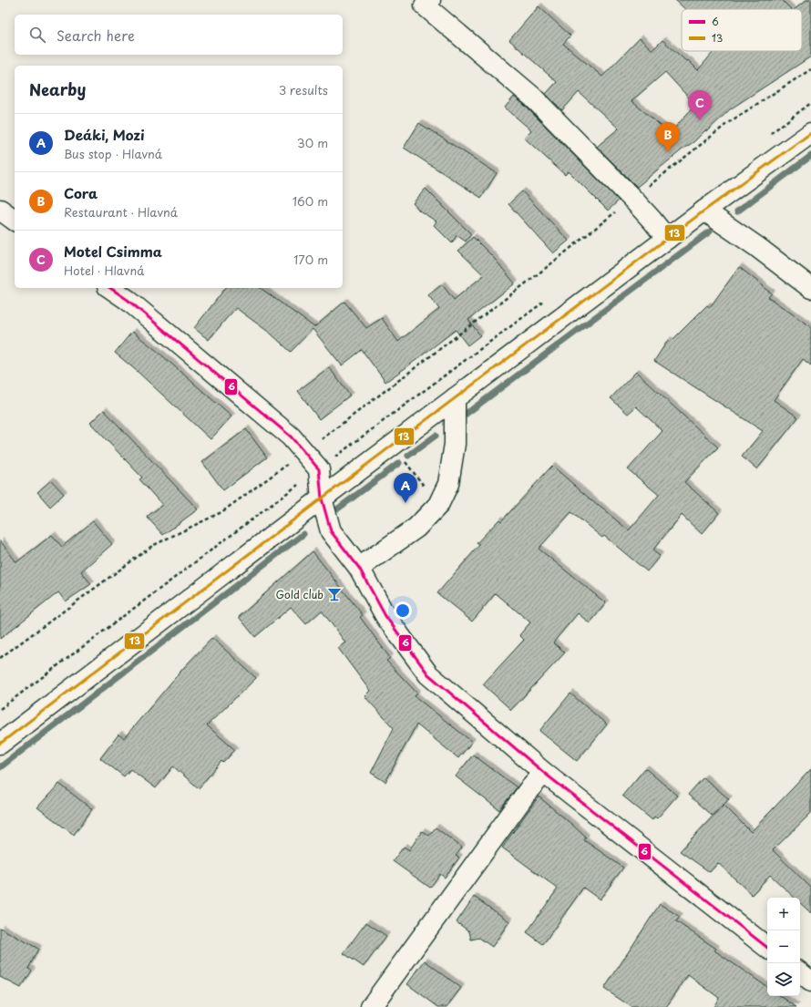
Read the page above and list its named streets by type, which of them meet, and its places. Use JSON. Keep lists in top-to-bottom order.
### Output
{
  "places": {
    "bar": ["Gold club"]
  },
  "lines": ["transit line 13", "transit line 6"],
  "legend": ["6", "13"],
  "page": {
    "search": "Search here",
    "heading": ["Nearby", "3 results"],
    "pins": ["C", "B", "A"],
    "list": [
      {
        "mark": "A",
        "name": "Deáki, Mozi",
        "note": "Bus stop · Hlavná",
        "value": "30 m"
      },
      {
        "mark": "B",
        "name": "Cora",
        "note": "Restaurant · Hlavná",
        "value": "160 m"
      },
      {
        "mark": "C",
        "name": "Motel Csimma",
        "note": "Hotel · Hlavná",
        "value": "170 m"
      }
    ],
    "map_buttons": ["+", "−"]
  }
}
